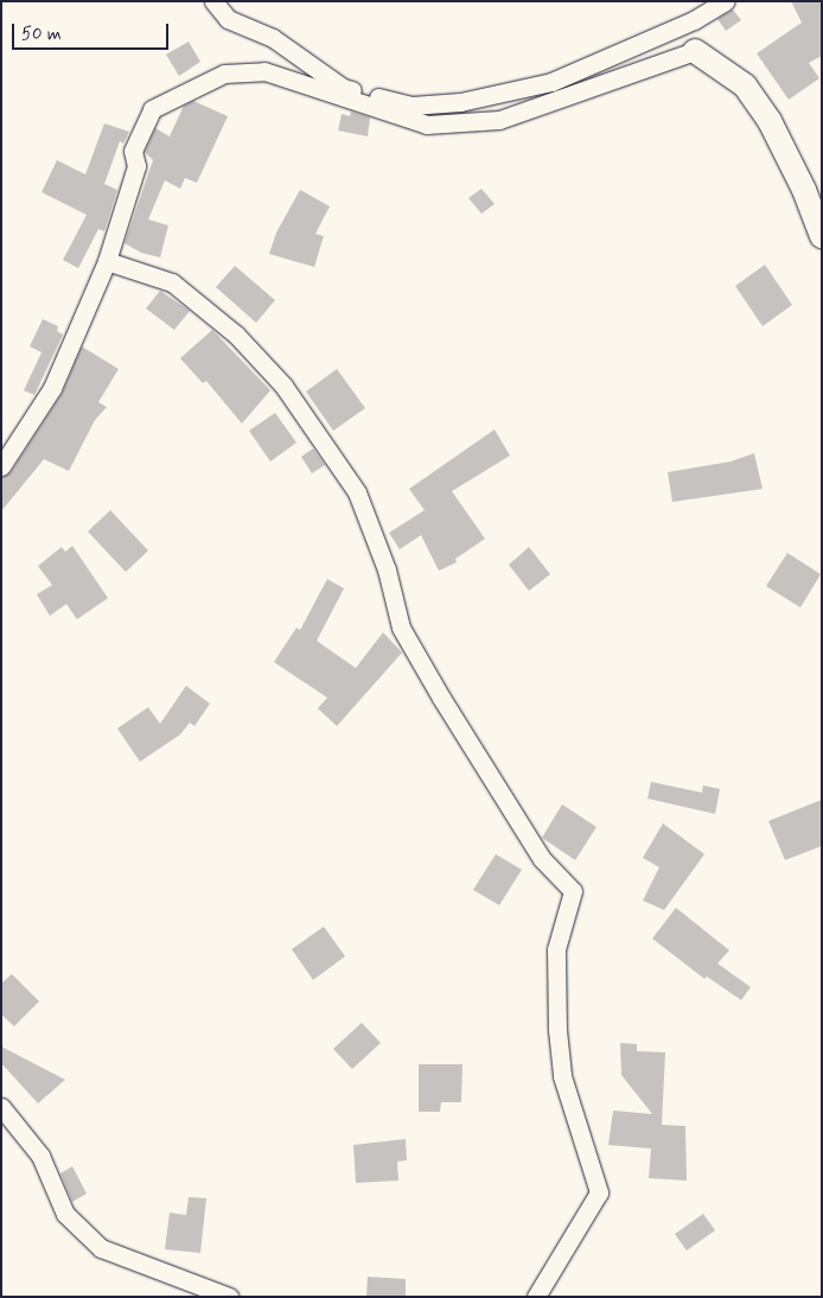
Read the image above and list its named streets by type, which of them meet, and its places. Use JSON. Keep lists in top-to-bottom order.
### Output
{
  "scale_bar": "50 m"
}
